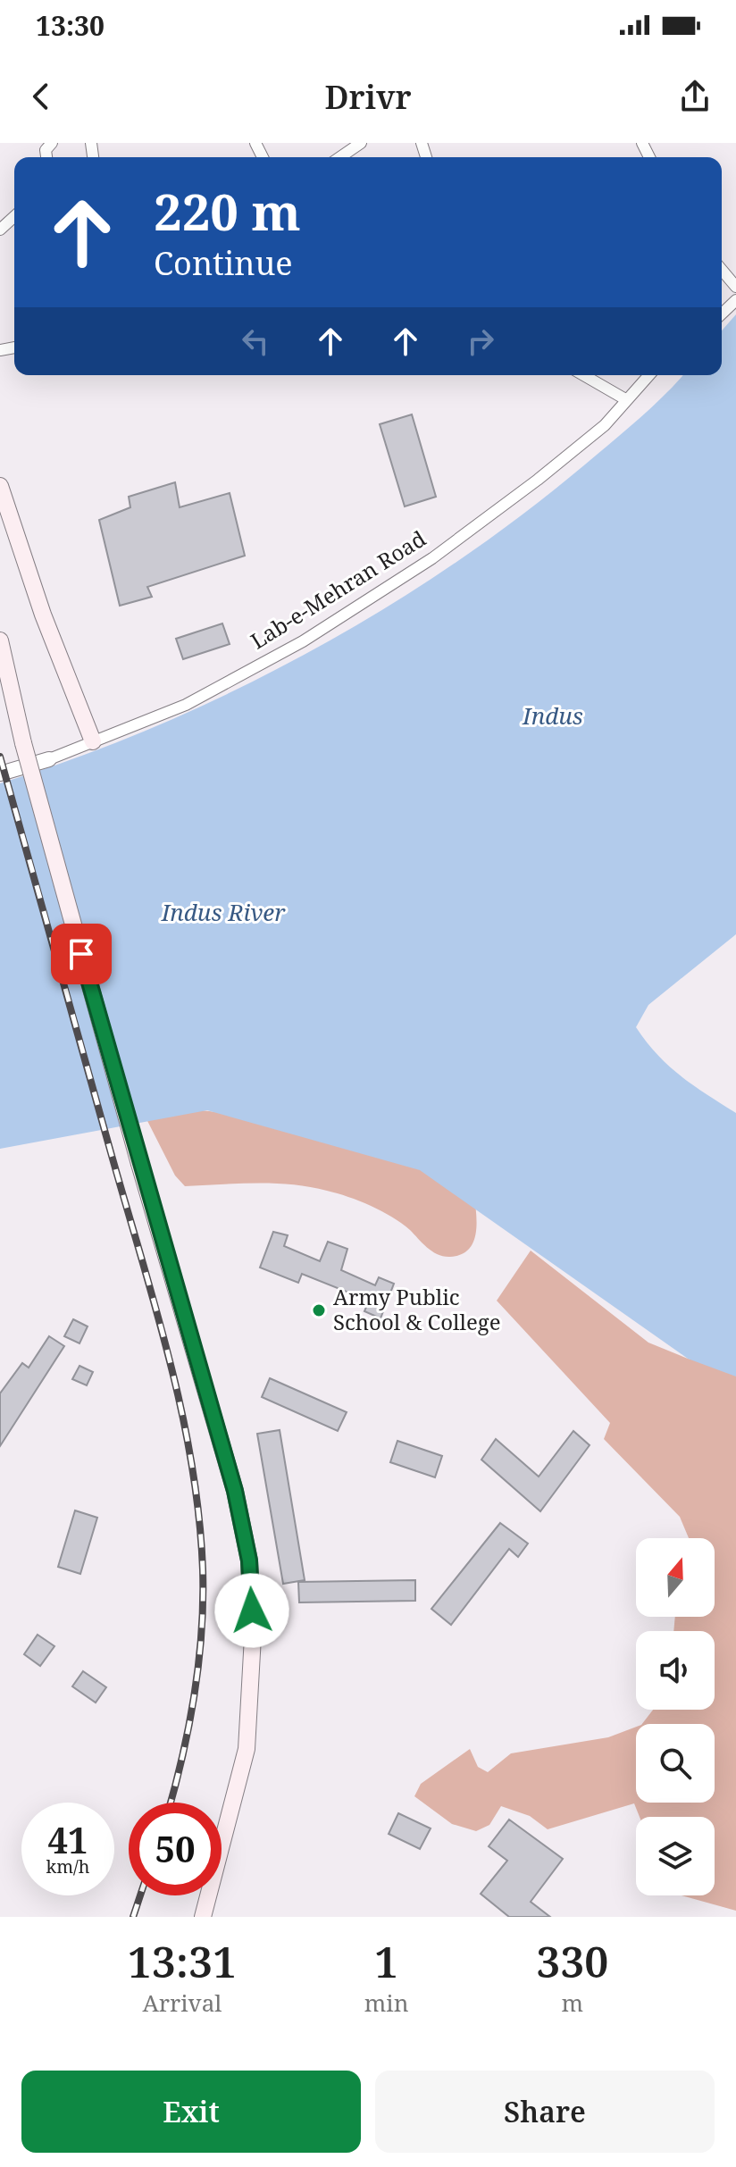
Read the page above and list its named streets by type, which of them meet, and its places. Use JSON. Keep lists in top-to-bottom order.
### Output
{
  "streets": {
    "street": ["Lab-e-Mehran Road"]
  },
  "water": ["Indus", "Indus River"],
  "places": ["Army Public School & College"],
  "north": "top",
  "page": {
    "status": "13:30",
    "header": "Drivr",
    "turn": ["220 m", "Continue"],
    "speed": "41 km/h",
    "limit": "50",
    "eta": [
      "13:31",
      "Arrival",
      "1",
      "min",
      "330",
      "m"
    ],
    "buttons": ["Exit", "Share"]
  }
}
